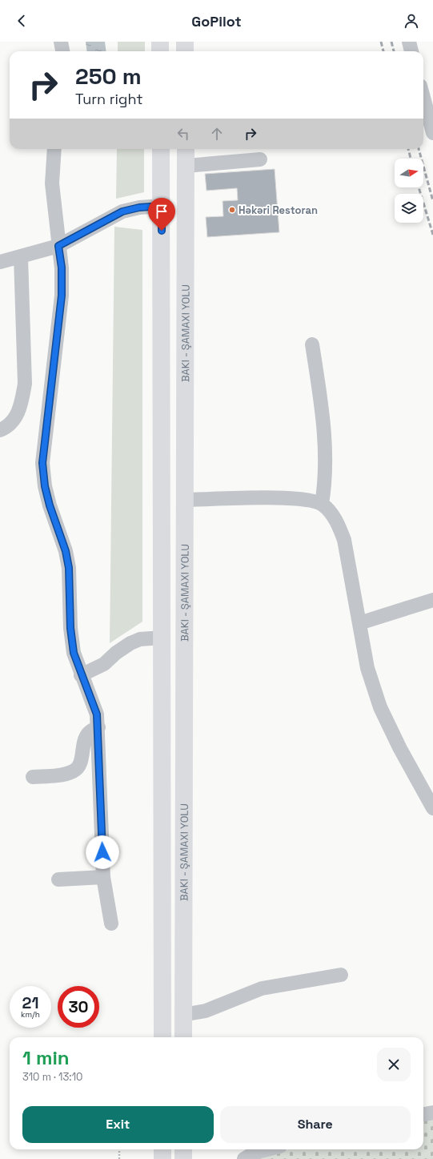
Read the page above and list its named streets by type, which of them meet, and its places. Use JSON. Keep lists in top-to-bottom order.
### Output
{
  "places": ["Həkəri Restoran"],
  "north": "right",
  "page": {
    "header": "GoPilot",
    "turn": ["250 m", "Turn right"],
    "speed": "21 km/h",
    "limit": "30",
    "heading": ["1 min", "310 m · 13:10"],
    "buttons": ["Exit", "Share"]
  }
}
